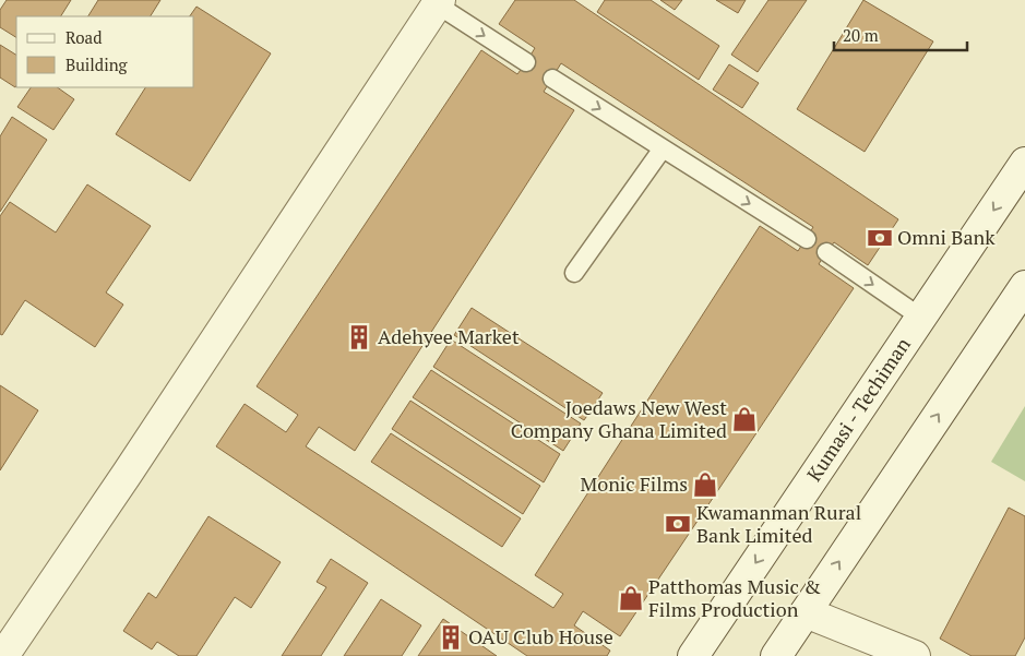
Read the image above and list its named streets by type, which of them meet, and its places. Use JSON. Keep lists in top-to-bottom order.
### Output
{
  "streets": {
    "main road": ["Kumasi - Techiman"]
  },
  "places": {
    "bank": ["Omni Bank", "Kwamanman Rural Bank Limited"],
    "building": ["Adehyee Market", "OAU Club House"],
    "shop": ["Joedaws New West Company Ghana Limited", "Monic Films", "Patthomas Music & Films Production"]
  },
  "legend": ["Road", "Building"],
  "scale_bar": "20 m"
}
